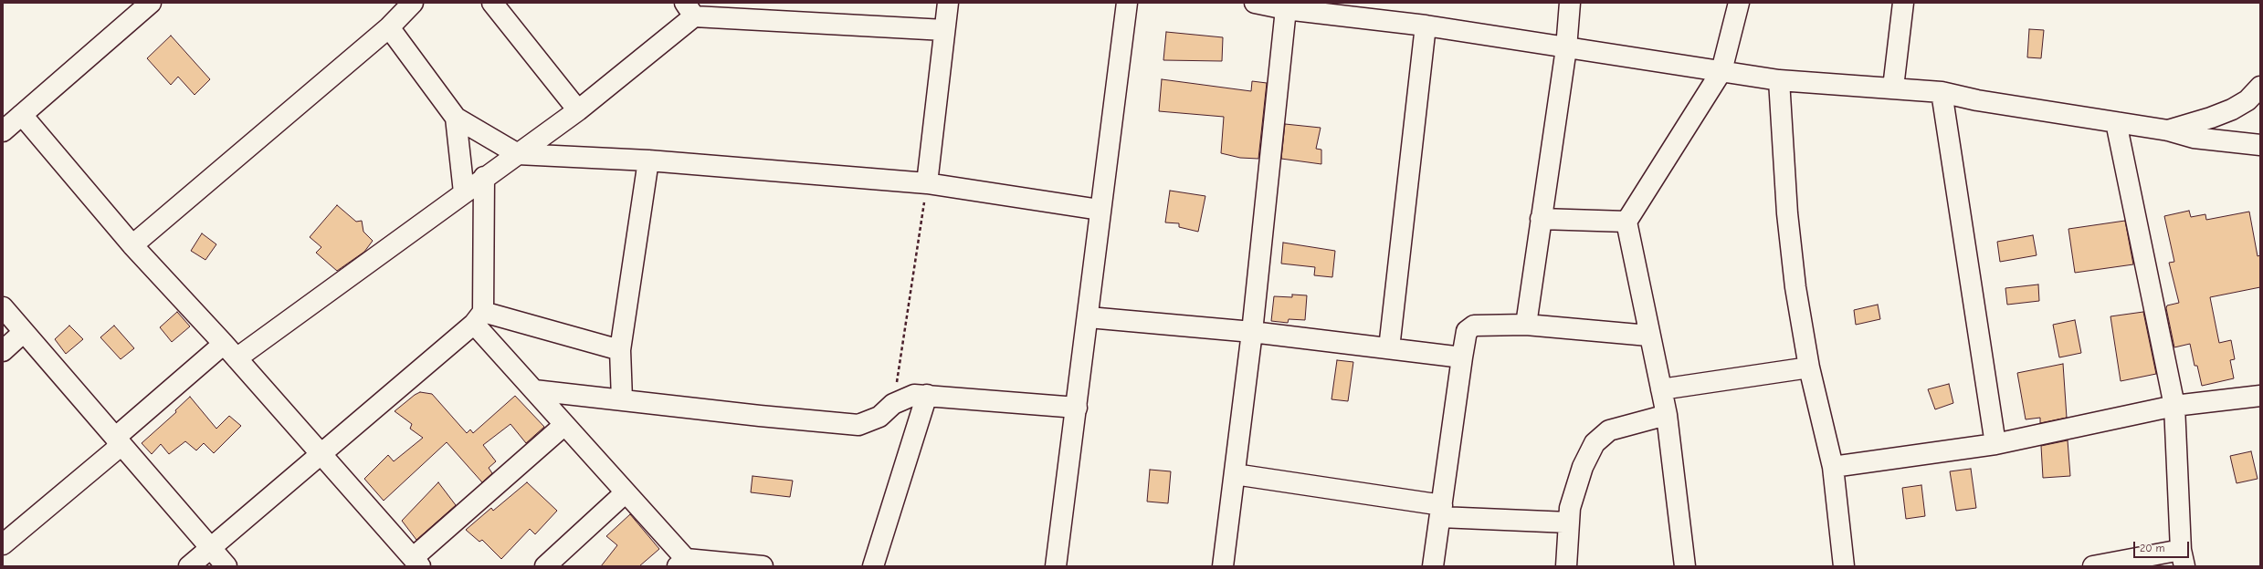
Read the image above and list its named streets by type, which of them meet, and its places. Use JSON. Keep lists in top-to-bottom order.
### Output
{
  "scale_bar": "20 m"
}
